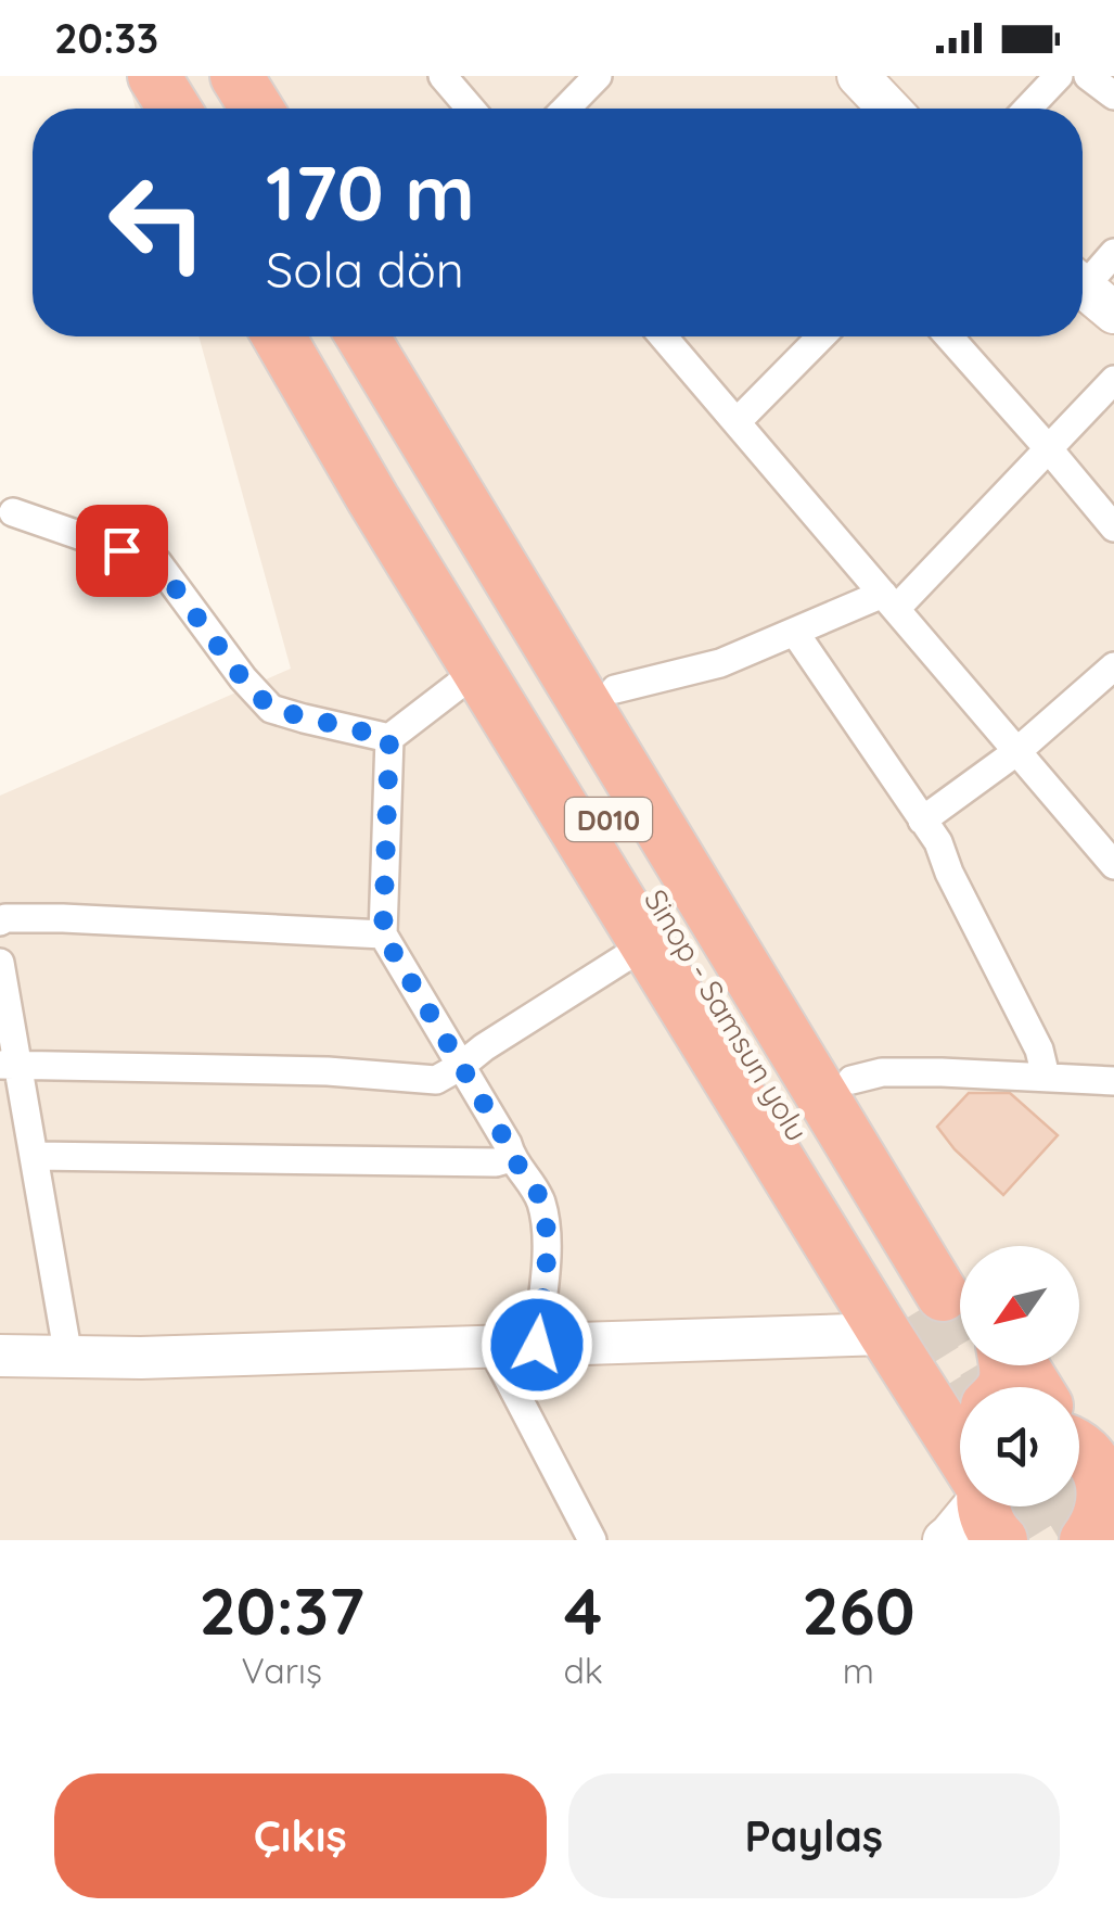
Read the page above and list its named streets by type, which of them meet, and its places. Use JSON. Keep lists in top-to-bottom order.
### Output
{
  "streets": {
    "highway": ["D010", "Sinop - Samsun yolu"]
  },
  "north": "bottom left",
  "page": {
    "status": "20:33",
    "turn": ["170 m", "Sola dön"],
    "eta": [
      "20:37",
      "Varış",
      "4",
      "dk",
      "260",
      "m"
    ],
    "buttons": ["Çıkış", "Paylaş"]
  }
}
